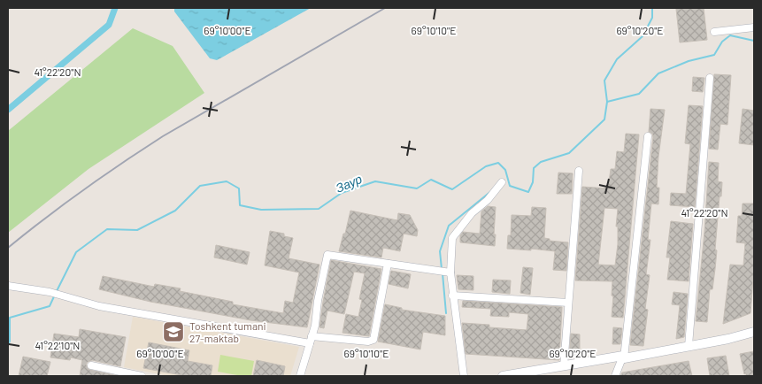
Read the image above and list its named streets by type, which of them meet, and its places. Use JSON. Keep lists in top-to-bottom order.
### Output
{
  "water": ["Заур"],
  "places": {
    "school or university": ["Toshkent tumani 27-maktab"]
  },
  "coordinates": [
    "69°10'00\"E",
    "69°10'10\"E",
    "69°10'20\"E",
    "41°22'20\"N",
    "41°22'10\"N"
  ]
}
